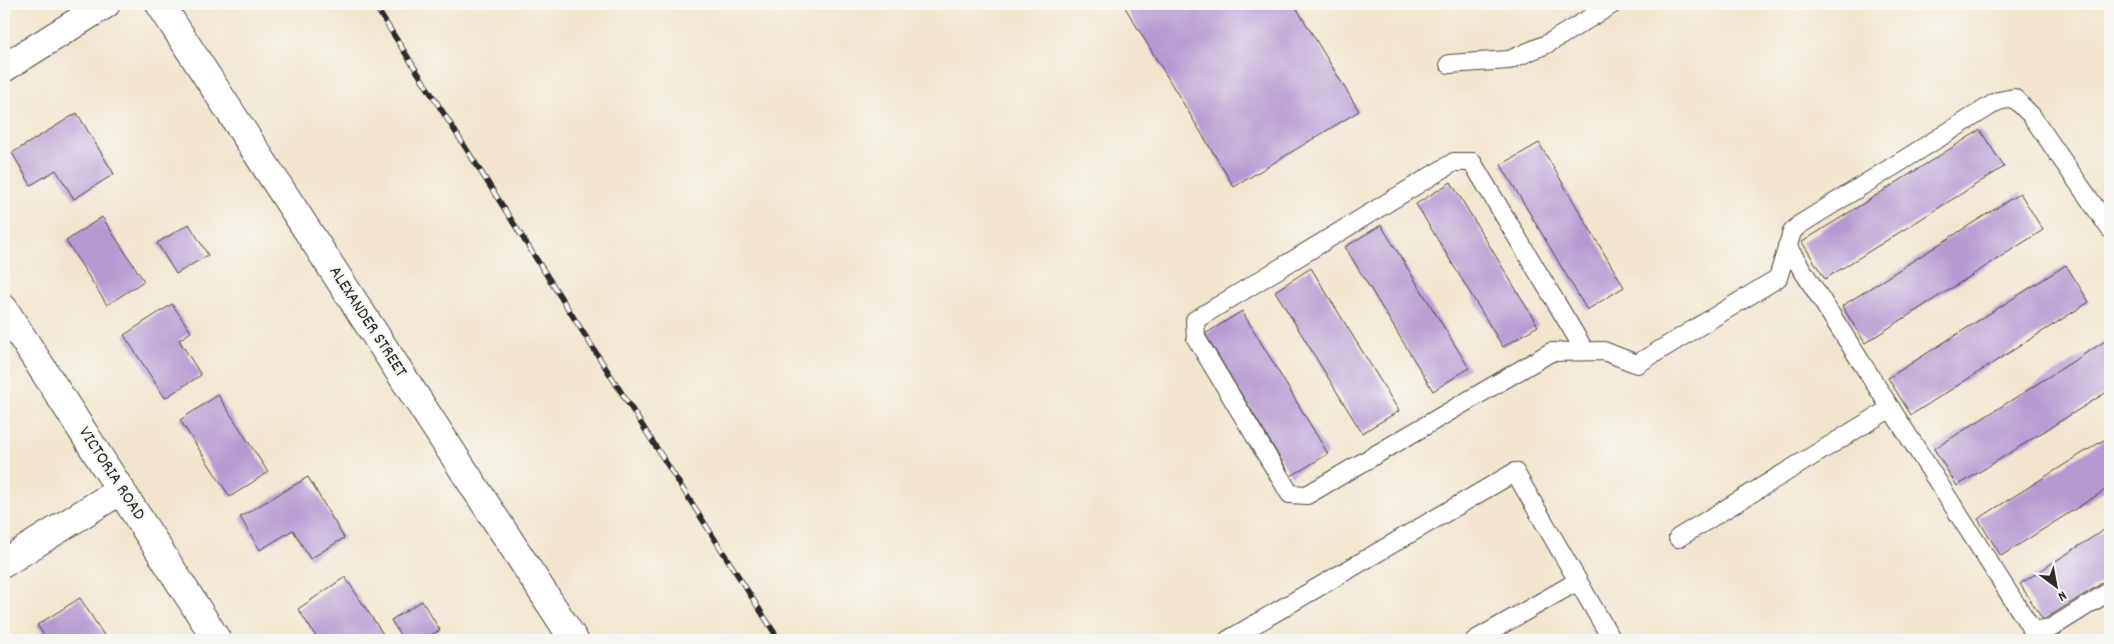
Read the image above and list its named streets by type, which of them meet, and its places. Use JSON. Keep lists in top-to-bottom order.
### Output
{
  "streets": {
    "street": ["ALEXANDER STREET", "VICTORIA ROAD"]
  },
  "north": "bottom right"
}
